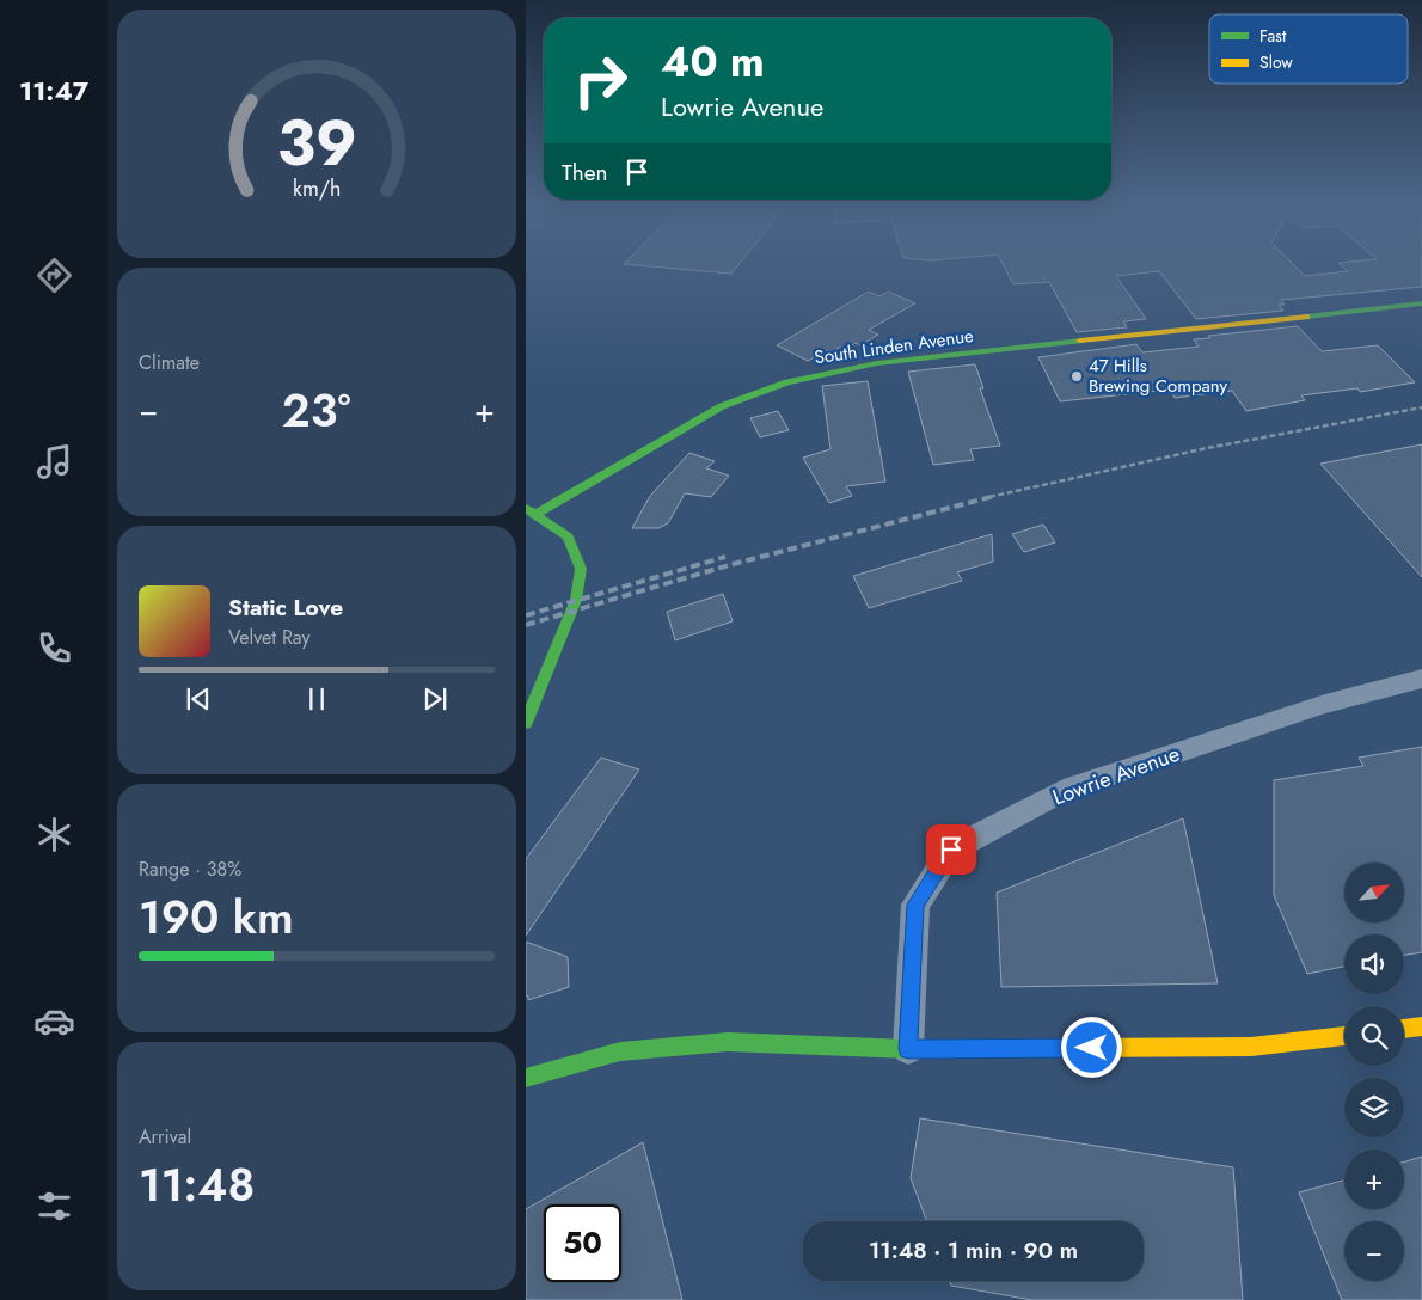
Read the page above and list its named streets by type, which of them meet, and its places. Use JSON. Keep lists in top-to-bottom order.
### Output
{
  "streets": {
    "street": ["South Linden Avenue", "Lowrie Avenue"]
  },
  "places": ["47 Hills Brewing Company"],
  "legend": ["Fast", "Slow"],
  "north": "top right",
  "page": {
    "tabs": "11:47",
    "turn": ["40 m", "Lowrie Avenue"],
    "then": "Then",
    "tile": [
      "Climate",
      ["Range · 38%", "190 km"],
      ["Arrival", "11:48"]
    ],
    "heat": ["−", "23°", "+"],
    "song": ["Static Love", "Velvet Ray"],
    "map_buttons": ["+", "−"],
    "limit": "50",
    "trip": "11:48 · 1 min · 90 m",
    "gauge": ["39", "km/h"]
  }
}
